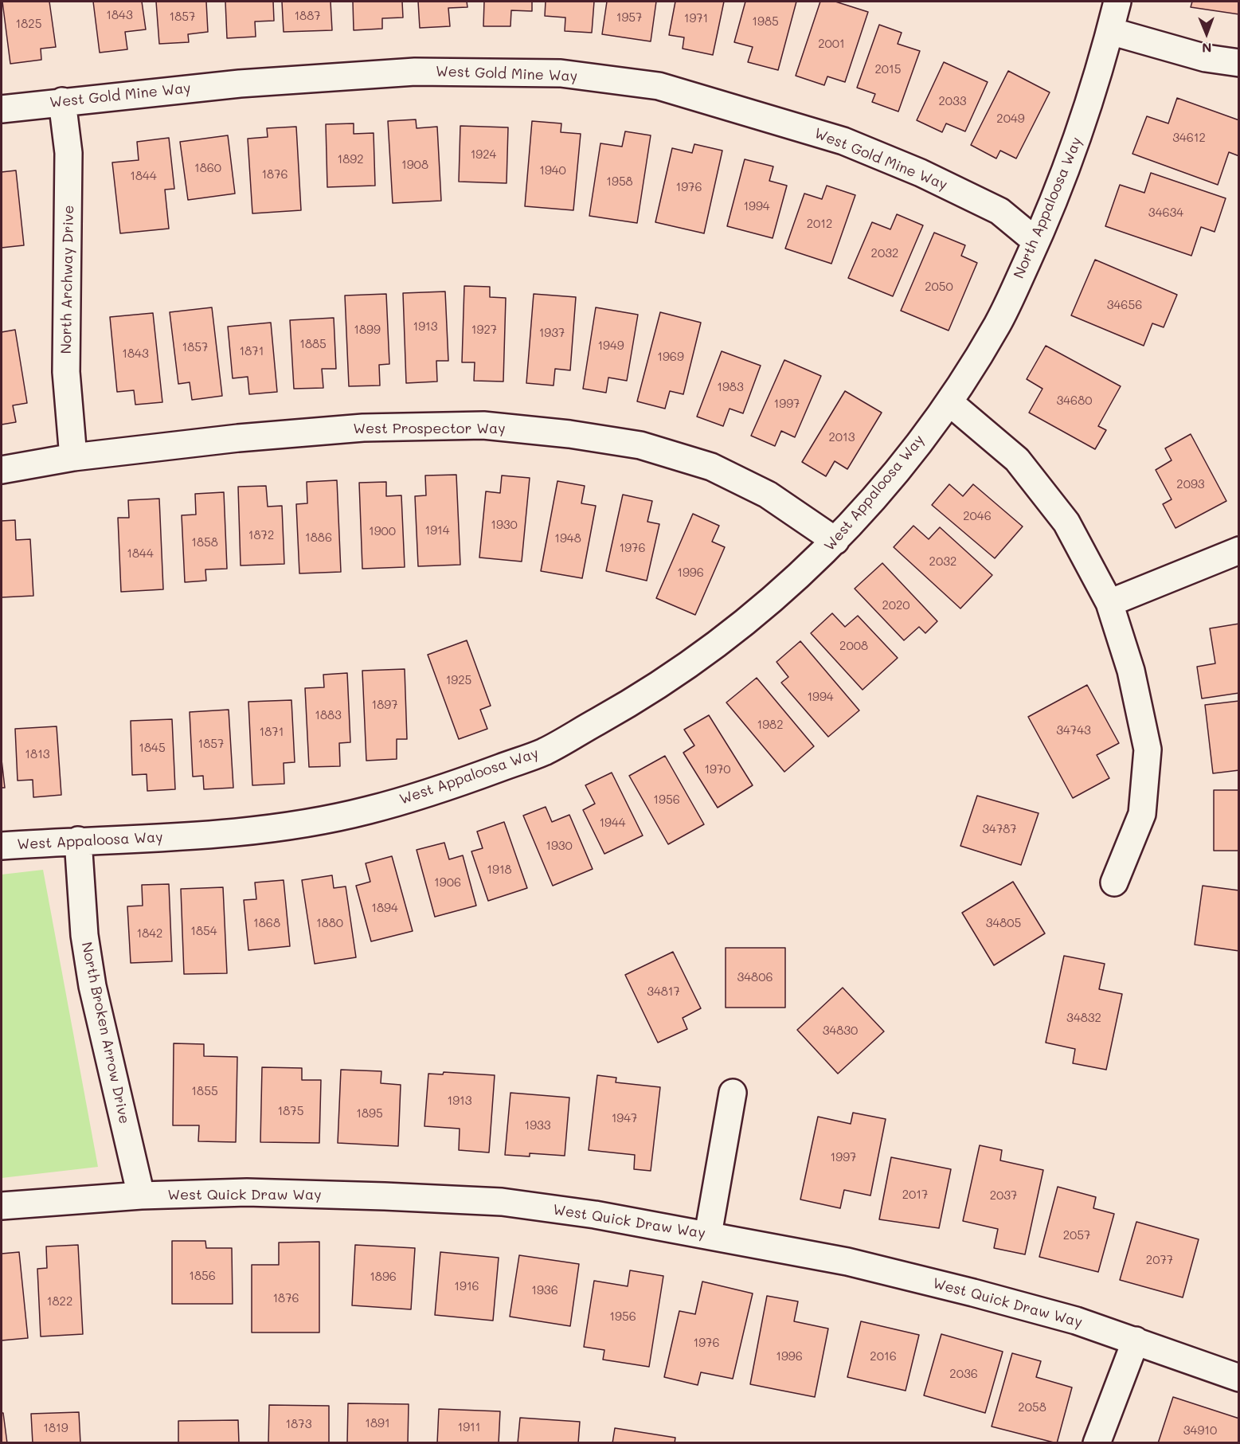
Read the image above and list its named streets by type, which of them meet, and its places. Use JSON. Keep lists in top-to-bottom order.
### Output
{
  "streets": {
    "street": [
      "West Gold Mine Way",
      "North Appaloosa Way",
      "North Archway Drive",
      "West Prospector Way",
      "West Appaloosa Way",
      "North Broken Arrow Drive",
      "West Quick Draw Way"
    ]
  },
  "crossings": [
    ["West Gold Mine Way", "North Appaloosa Way"],
    ["West Gold Mine Way", "North Archway Drive"],
    ["North Appaloosa Way", "West Appaloosa Way"],
    ["North Archway Drive", "West Prospector Way"],
    ["West Prospector Way", "West Appaloosa Way"],
    ["West Appaloosa Way", "North Broken Arrow Drive"],
    ["North Broken Arrow Drive", "West Quick Draw Way"]
  ],
  "house_numbers": [
    "1843",
    "1887",
    "1857",
    "1957",
    "1971",
    "1985",
    "1825",
    "2001",
    "2015",
    "2033",
    "2049",
    "34612",
    "1924",
    "1892",
    "1908",
    "1860",
    "1940",
    "1876",
    "1844",
    "1958",
    "1976",
    "1994",
    "34634",
    "2012",
    "2032",
    "2050",
    "34656",
    "1913",
    "1899",
    "1927",
    "1937",
    "1885",
    "1949",
    "1857",
    "1871",
    "1843",
    "1969",
    "1983",
    "34680",
    "1997",
    "2013",
    "2093",
    "2046",
    "1930",
    "1914",
    "1900",
    "1872",
    "1886",
    "1948",
    "1858",
    "1976",
    "1844",
    "2032",
    "1996",
    "2020",
    "2008",
    "1925",
    "1994",
    "1897",
    "1883",
    "1982",
    "34743",
    "1871",
    "1857",
    "1845",
    "1813",
    "1970",
    "1956",
    "1944",
    "34787",
    "1930",
    "1918",
    "1906",
    "1894",
    "1868",
    "1880",
    "34805",
    "1854",
    "1842",
    "34806",
    "34817",
    "34832",
    "34830",
    "1855",
    "1913",
    "1875",
    "1895",
    "1947",
    "1933",
    "1997",
    "2017",
    "2037",
    "2057",
    "2077",
    "1856",
    "1896",
    "1916",
    "1936",
    "1876",
    "1822",
    "1956",
    "1976",
    "1996",
    "2016",
    "2036",
    "2058",
    "1891",
    "1873",
    "1911",
    "1819",
    "34910"
  ],
  "north": "bottom"
}
